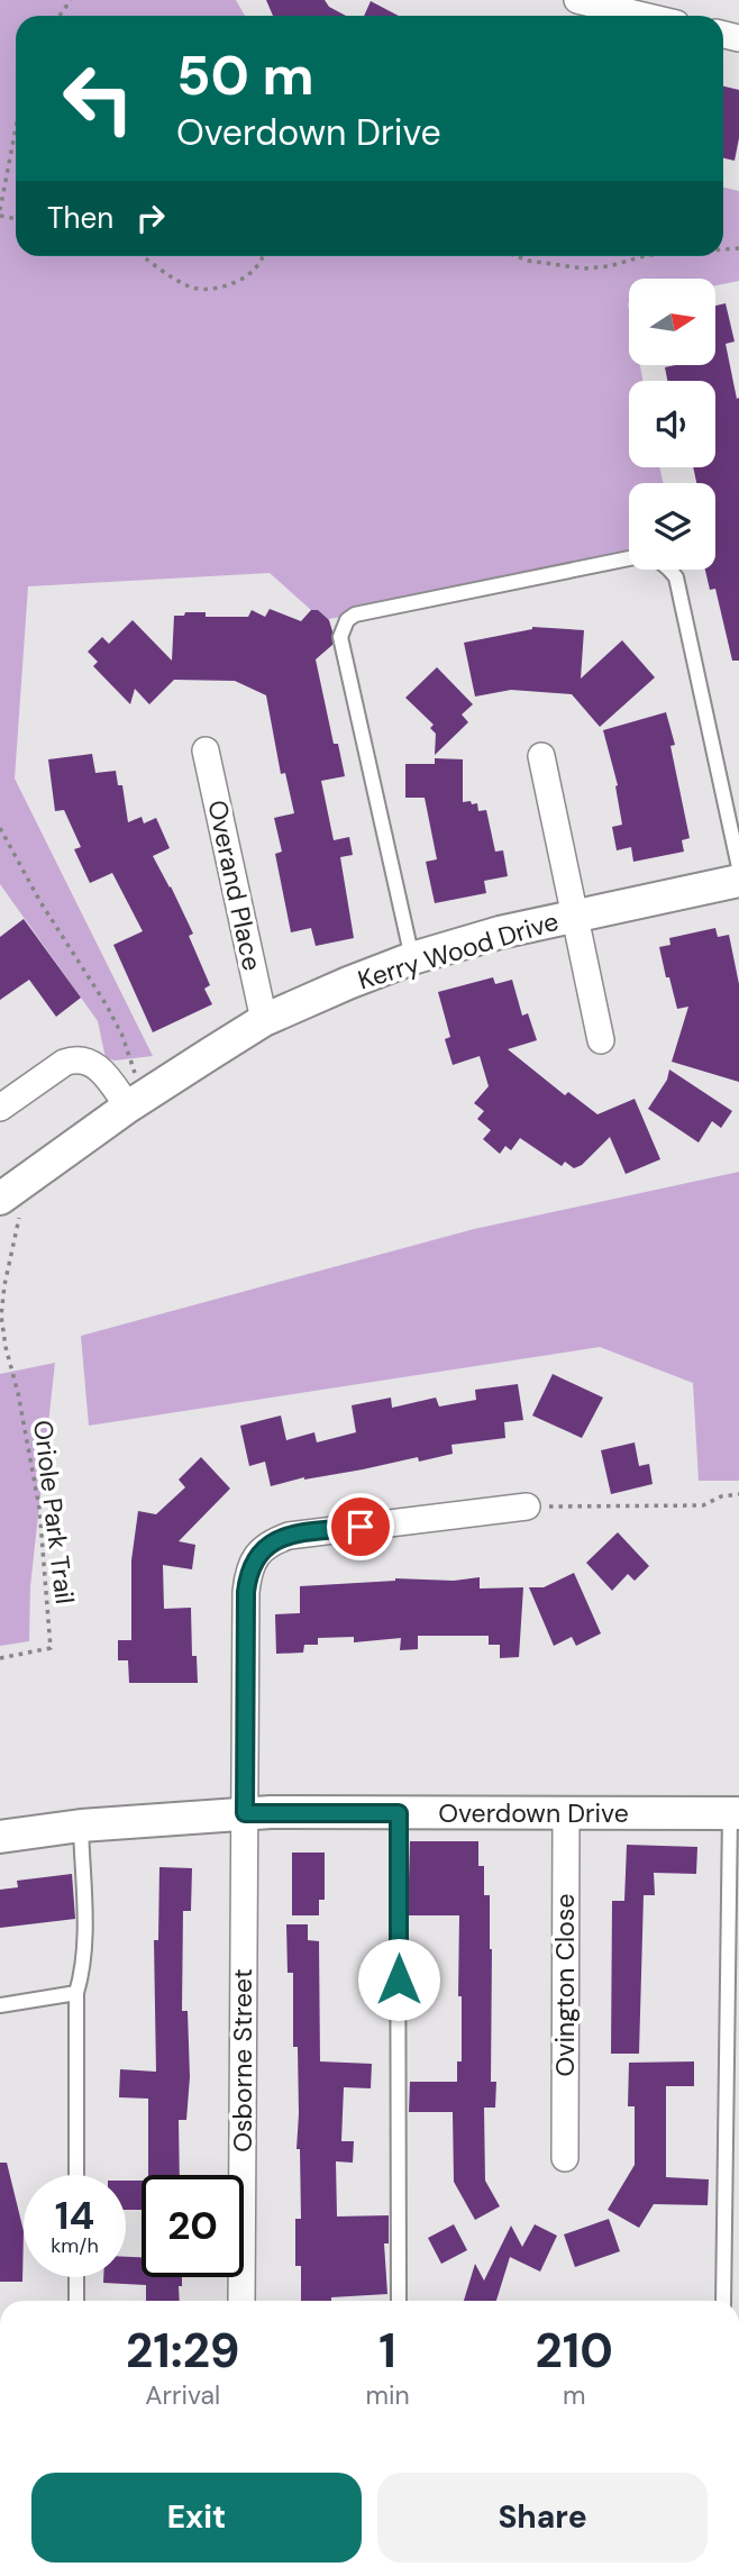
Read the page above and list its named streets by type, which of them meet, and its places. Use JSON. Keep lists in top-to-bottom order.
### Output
{
  "streets": {
    "street": [
      "Overand Place",
      "Kerry Wood Drive",
      "Overdown Drive",
      "Ovington Close",
      "Osborne Street"
    ],
    "path": ["Oriole Park Trail"]
  },
  "crossings": [
    ["Overand Place", "Kerry Wood Drive"],
    ["Overdown Drive", "Ovington Close"],
    ["Overdown Drive", "Osborne Street"]
  ],
  "north": "right",
  "page": {
    "turn": ["50 m", "Overdown Drive"],
    "then": "Then",
    "speed": "14 km/h",
    "limit": "20",
    "eta": [
      "21:29",
      "Arrival",
      "1",
      "min",
      "210",
      "m"
    ],
    "buttons": ["Exit", "Share"]
  }
}
